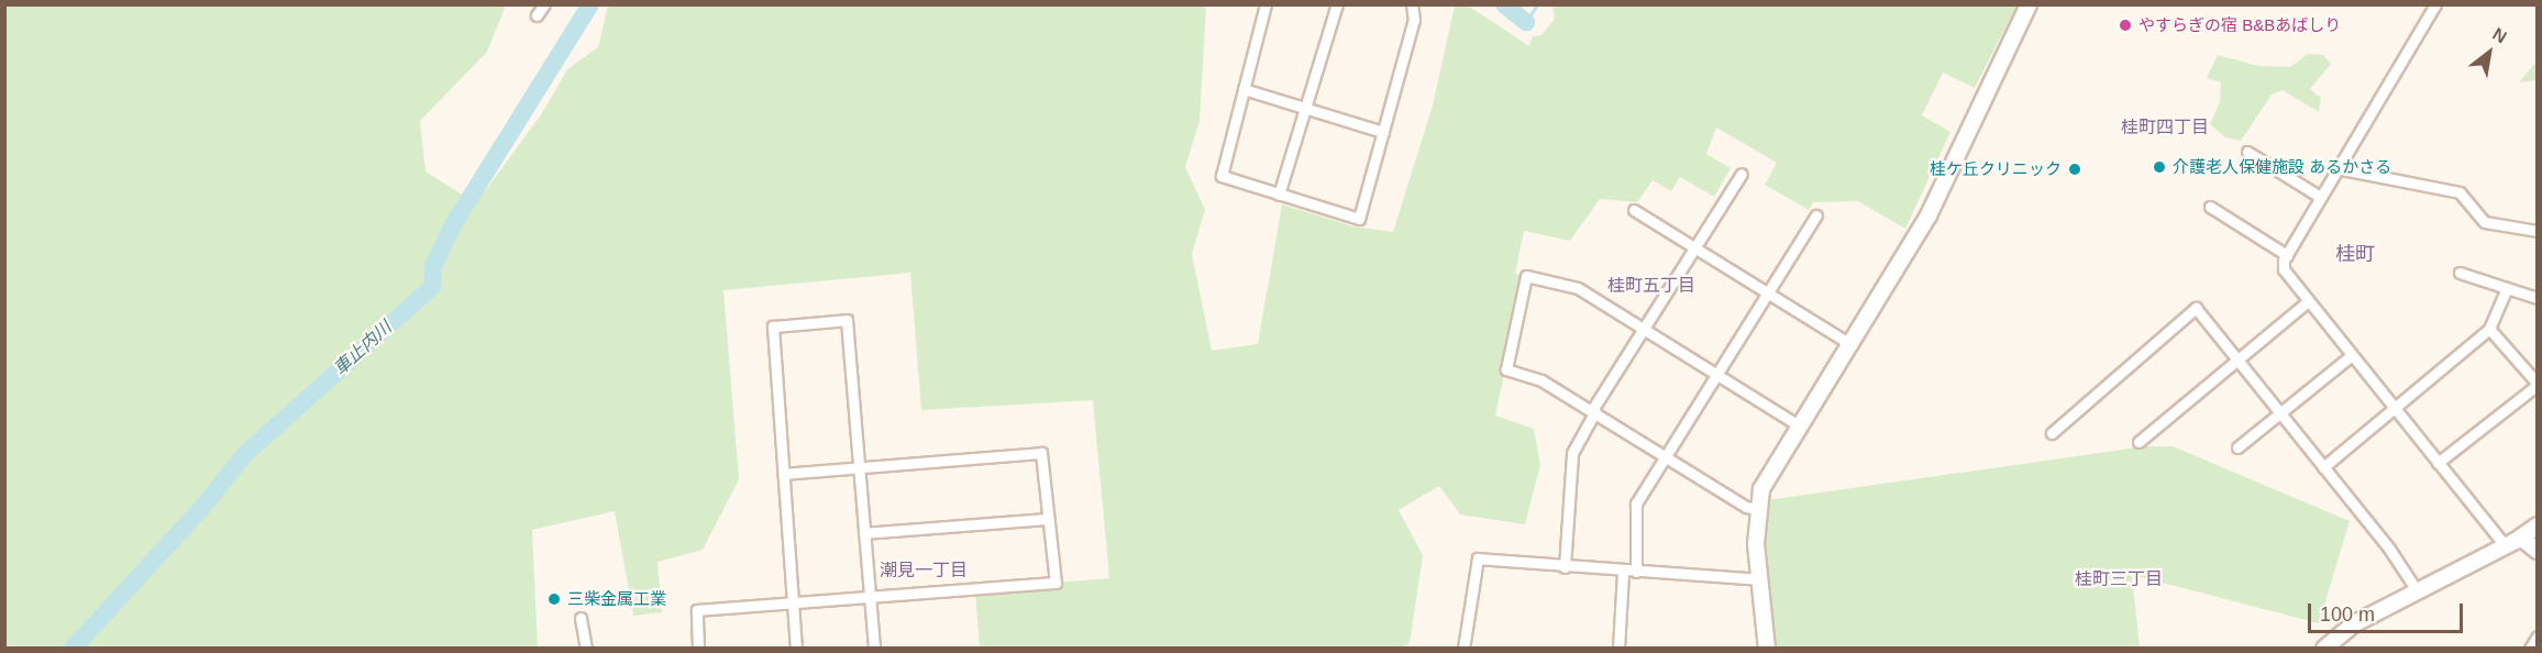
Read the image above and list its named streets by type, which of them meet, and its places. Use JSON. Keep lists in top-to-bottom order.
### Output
{
  "districts": [
    "桂町四丁目",
    "桂町",
    "桂町五丁目",
    "潮見一丁目",
    "桂町三丁目"
  ],
  "water": ["車止内川"],
  "places": [
    "やすらぎの宿 B&Bあばしり",
    "介護老人保健施設 あるかさる",
    "桂ケ丘クリニック",
    "三柴金属工業"
  ],
  "scale_bar": "100 m",
  "north": "top right"
}
